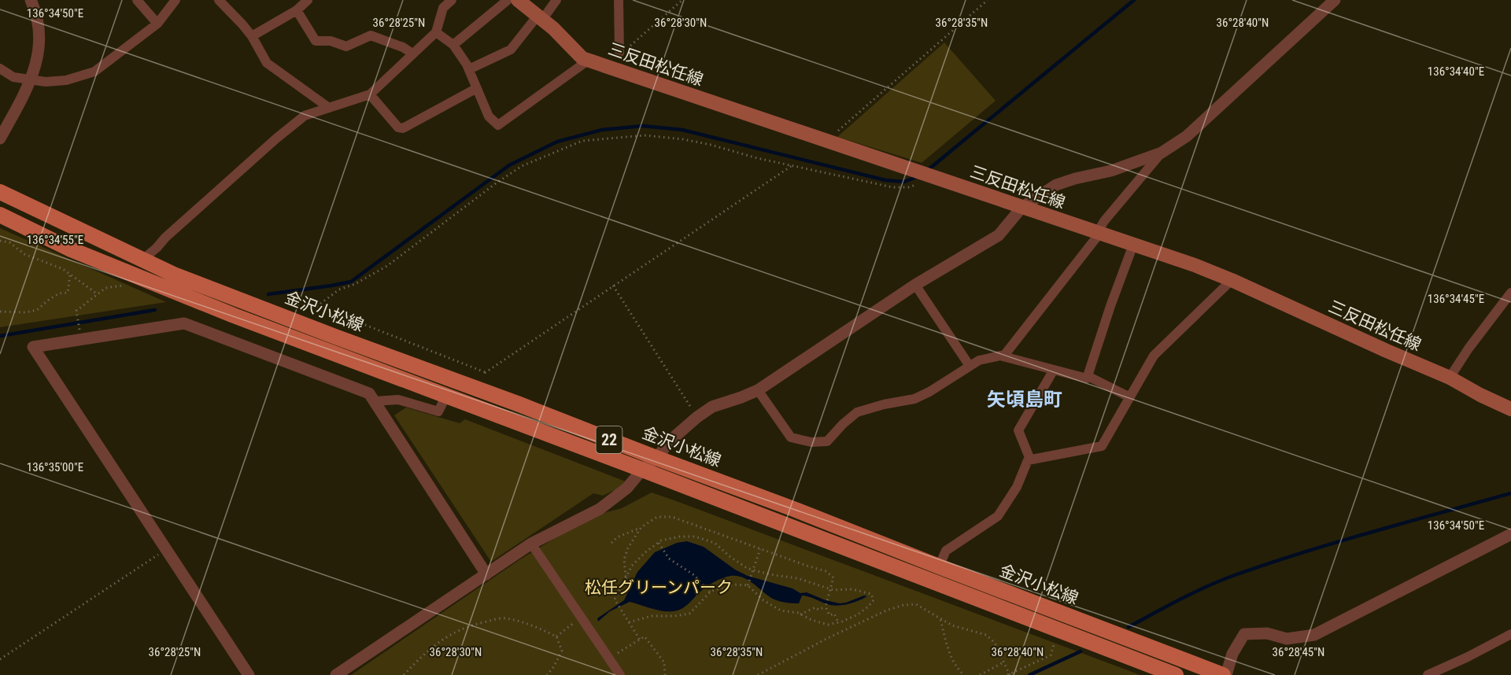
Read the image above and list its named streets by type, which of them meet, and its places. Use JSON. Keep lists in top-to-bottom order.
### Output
{
  "streets": {
    "main road": ["三反田松任線", "金沢小松線", "22"]
  },
  "districts": ["矢頃島町"],
  "parks": ["松任グリーンパーク"],
  "coordinates": [
    "136°34'50\"E",
    "36°28'25\"N",
    "36°28'30\"N",
    "36°28'35\"N",
    "36°28'40\"N",
    "136°34'40\"E",
    "136°34'55\"E",
    "136°34'45\"E",
    "136°35'00\"E",
    "36°28'45\"N"
  ]
}
